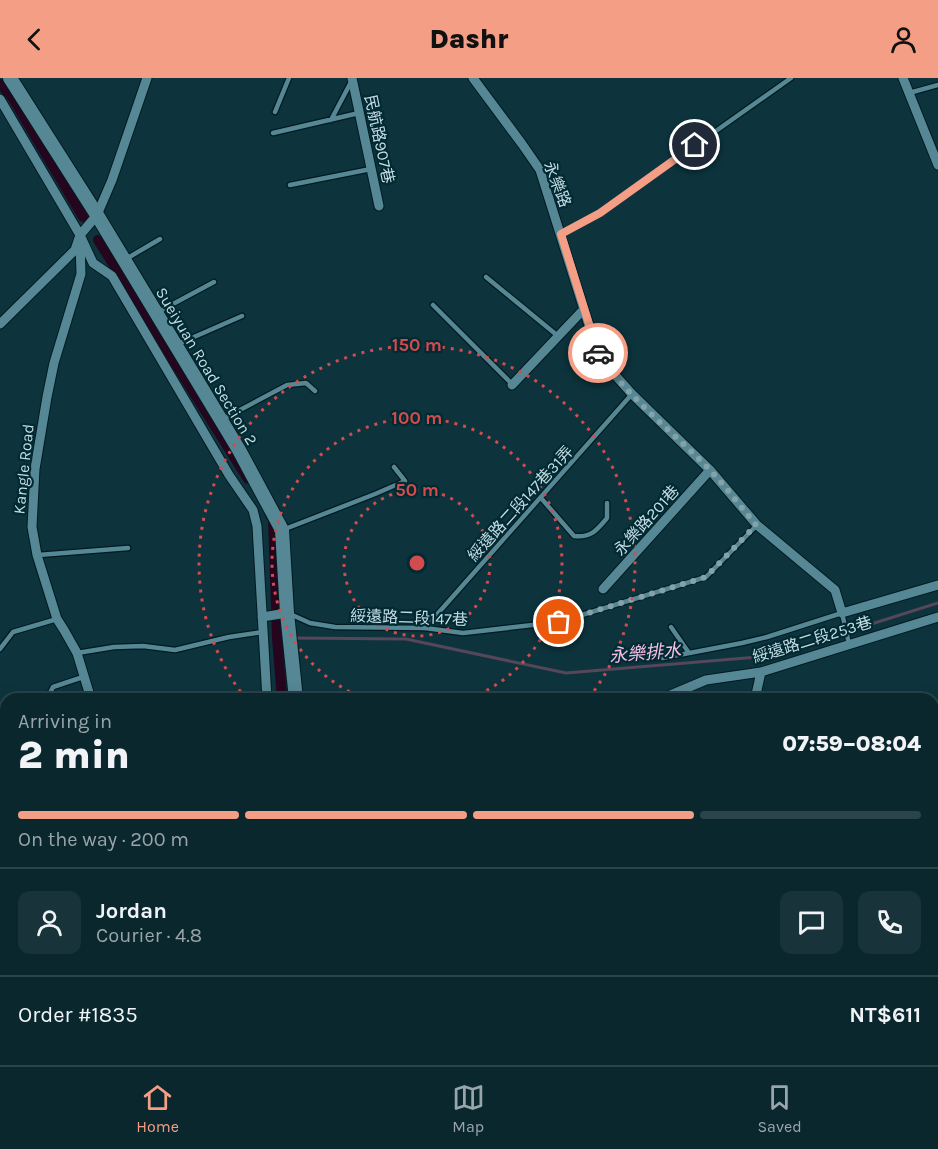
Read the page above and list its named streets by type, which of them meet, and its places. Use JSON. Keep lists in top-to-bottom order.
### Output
{
  "streets": {
    "street": [
      "民航路907巷",
      "永樂路",
      "Sueiyuan Road Section 2",
      "Kangle Road",
      "永樂路201巷",
      "綏遠路二段253巷"
    ],
    "lane": ["綏遠路二段147巷31弄", "綏遠路二段147巷"]
  },
  "crossings": [
    ["永樂路", "綏遠路二段147巷31弄"],
    ["永樂路", "永樂路201巷"],
    ["永樂路", "綏遠路二段147巷"],
    ["永樂路", "綏遠路二段253巷"],
    ["Sueiyuan Road Section 2", "綏遠路二段147巷"],
    ["綏遠路二段147巷31弄", "綏遠路二段147巷"]
  ],
  "water": ["永樂排水"],
  "page": {
    "header": "Dashr",
    "heading": ["2 min", "Arriving in", "07:59–08:04"],
    "panel": [
      "Jordan",
      "Courier · 4.8",
      "Order #1835",
      "NT$611"
    ],
    "bar": "On the way · 200 m",
    "tabs": ["Home", "Map", "Saved"]
  },
  "rings": ["150 m", "100 m", "50 m"]
}
